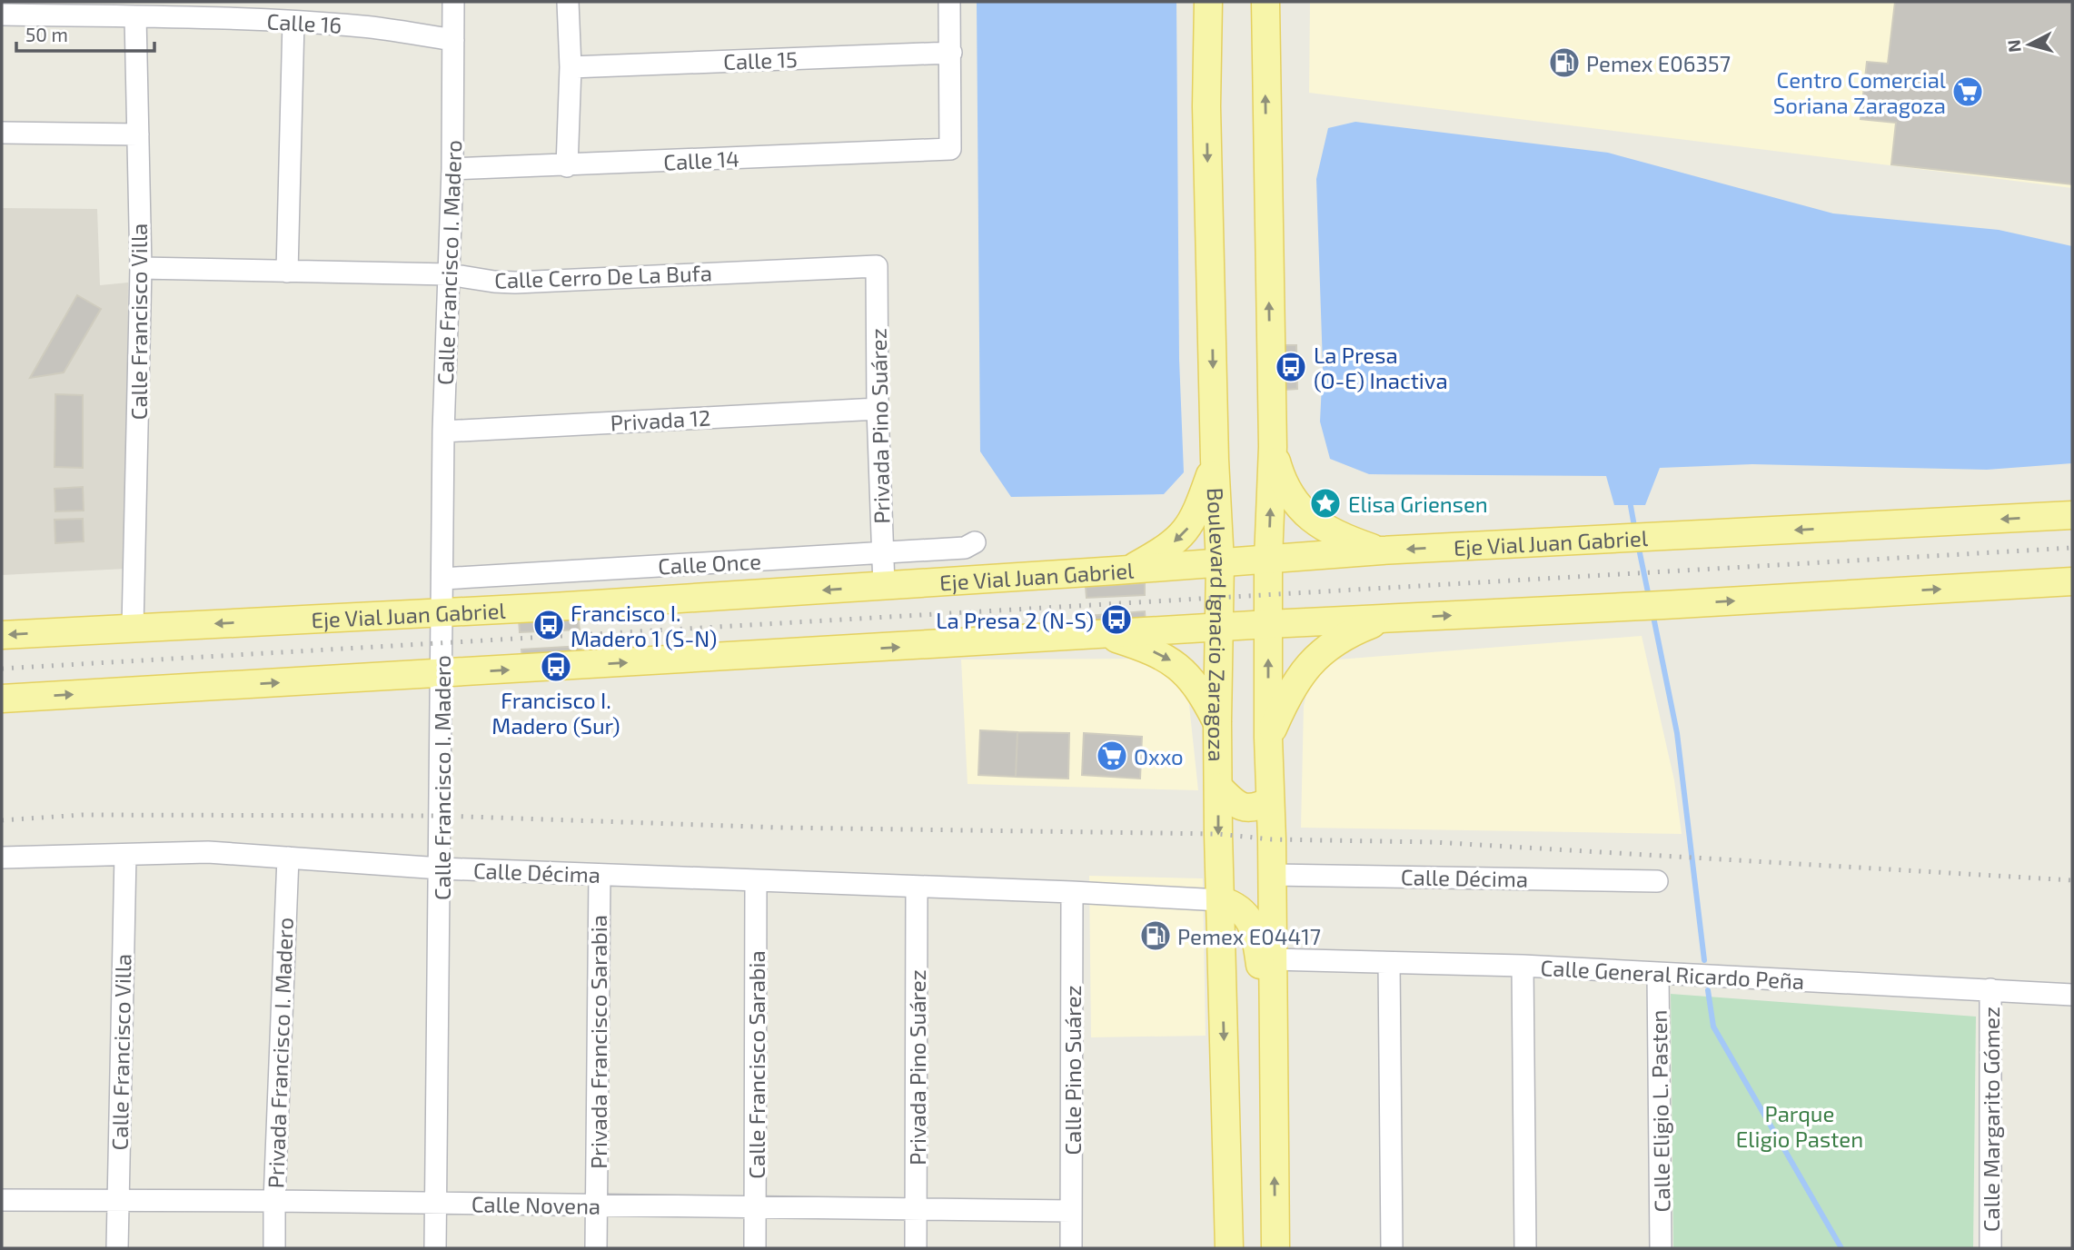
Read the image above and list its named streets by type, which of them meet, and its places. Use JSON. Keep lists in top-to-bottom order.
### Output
{
  "streets": {
    "main road": ["Eje Vial Juan Gabriel", "Boulevard Ignacio Zaragoza"],
    "street": [
      "Calle 16",
      "Calle 15",
      "Calle 14",
      "Calle Francisco I. Madero",
      "Calle Cerro De La Bufa",
      "Calle Francisco Villa",
      "Privada 12",
      "Privada Pino Suárez",
      "Calle Once",
      "Calle Décima",
      "Calle General Ricardo Peña",
      "Privada Francisco Sarabia",
      "Privada Francisco I. Madero",
      "Calle Francisco Sarabia",
      "Calle Pino Suárez",
      "Calle Eligio L. Pasten",
      "Calle Margarito Gómez",
      "Calle Novena"
    ]
  },
  "crossings": [
    ["Calle 16", "Calle Francisco I. Madero"],
    ["Calle 16", "Calle Francisco Villa"],
    ["Calle 15", "Calle 14"],
    ["Calle 14", "Calle Francisco I. Madero"],
    ["Calle Francisco I. Madero", "Calle Cerro De La Bufa"],
    ["Calle Francisco I. Madero", "Privada 12"],
    ["Calle Francisco I. Madero", "Eje Vial Juan Gabriel"],
    ["Calle Francisco I. Madero", "Calle Once"],
    ["Calle Francisco I. Madero", "Calle Décima"],
    ["Calle Francisco I. Madero", "Calle Novena"],
    ["Calle Cerro De La Bufa", "Calle Francisco Villa"],
    ["Calle Cerro De La Bufa", "Privada Pino Suárez"],
    ["Calle Francisco Villa", "Eje Vial Juan Gabriel"],
    ["Calle Francisco Villa", "Calle Décima"],
    ["Calle Francisco Villa", "Calle Novena"],
    ["Privada 12", "Privada Pino Suárez"],
    ["Privada Pino Suárez", "Eje Vial Juan Gabriel"],
    ["Privada Pino Suárez", "Calle Once"],
    ["Privada Pino Suárez", "Calle Décima"],
    ["Privada Pino Suárez", "Calle Novena"],
    ["Eje Vial Juan Gabriel", "Boulevard Ignacio Zaragoza"],
    ["Boulevard Ignacio Zaragoza", "Calle Décima"],
    ["Calle Décima", "Privada Francisco Sarabia"],
    ["Calle Décima", "Privada Francisco I. Madero"],
    ["Calle Décima", "Calle Francisco Sarabia"],
    ["Calle Décima", "Calle Pino Suárez"],
    ["Calle General Ricardo Peña", "Calle Eligio L. Pasten"],
    ["Calle General Ricardo Peña", "Calle Margarito Gómez"],
    ["Privada Francisco Sarabia", "Calle Novena"],
    ["Privada Francisco I. Madero", "Calle Novena"],
    ["Calle Francisco Sarabia", "Calle Novena"],
    ["Calle Pino Suárez", "Calle Novena"]
  ],
  "parks": ["Parque Eligio Pasten"],
  "places": {
    "fuel station": ["Pemex E06357", "Pemex E04417"],
    "supermarket": ["Centro Comercial Soriana Zaragoza", "Oxxo"],
    "bus stop": [
      "La Presa (O-E) Inactiva",
      "La Presa 2 (N-S)",
      "Francisco I. Madero 1 (S-N)",
      "Francisco I. Madero (Sur)"
    ],
    "place": ["Elisa Griensen"]
  },
  "scale_bar": "50 m",
  "north": "left"
}
